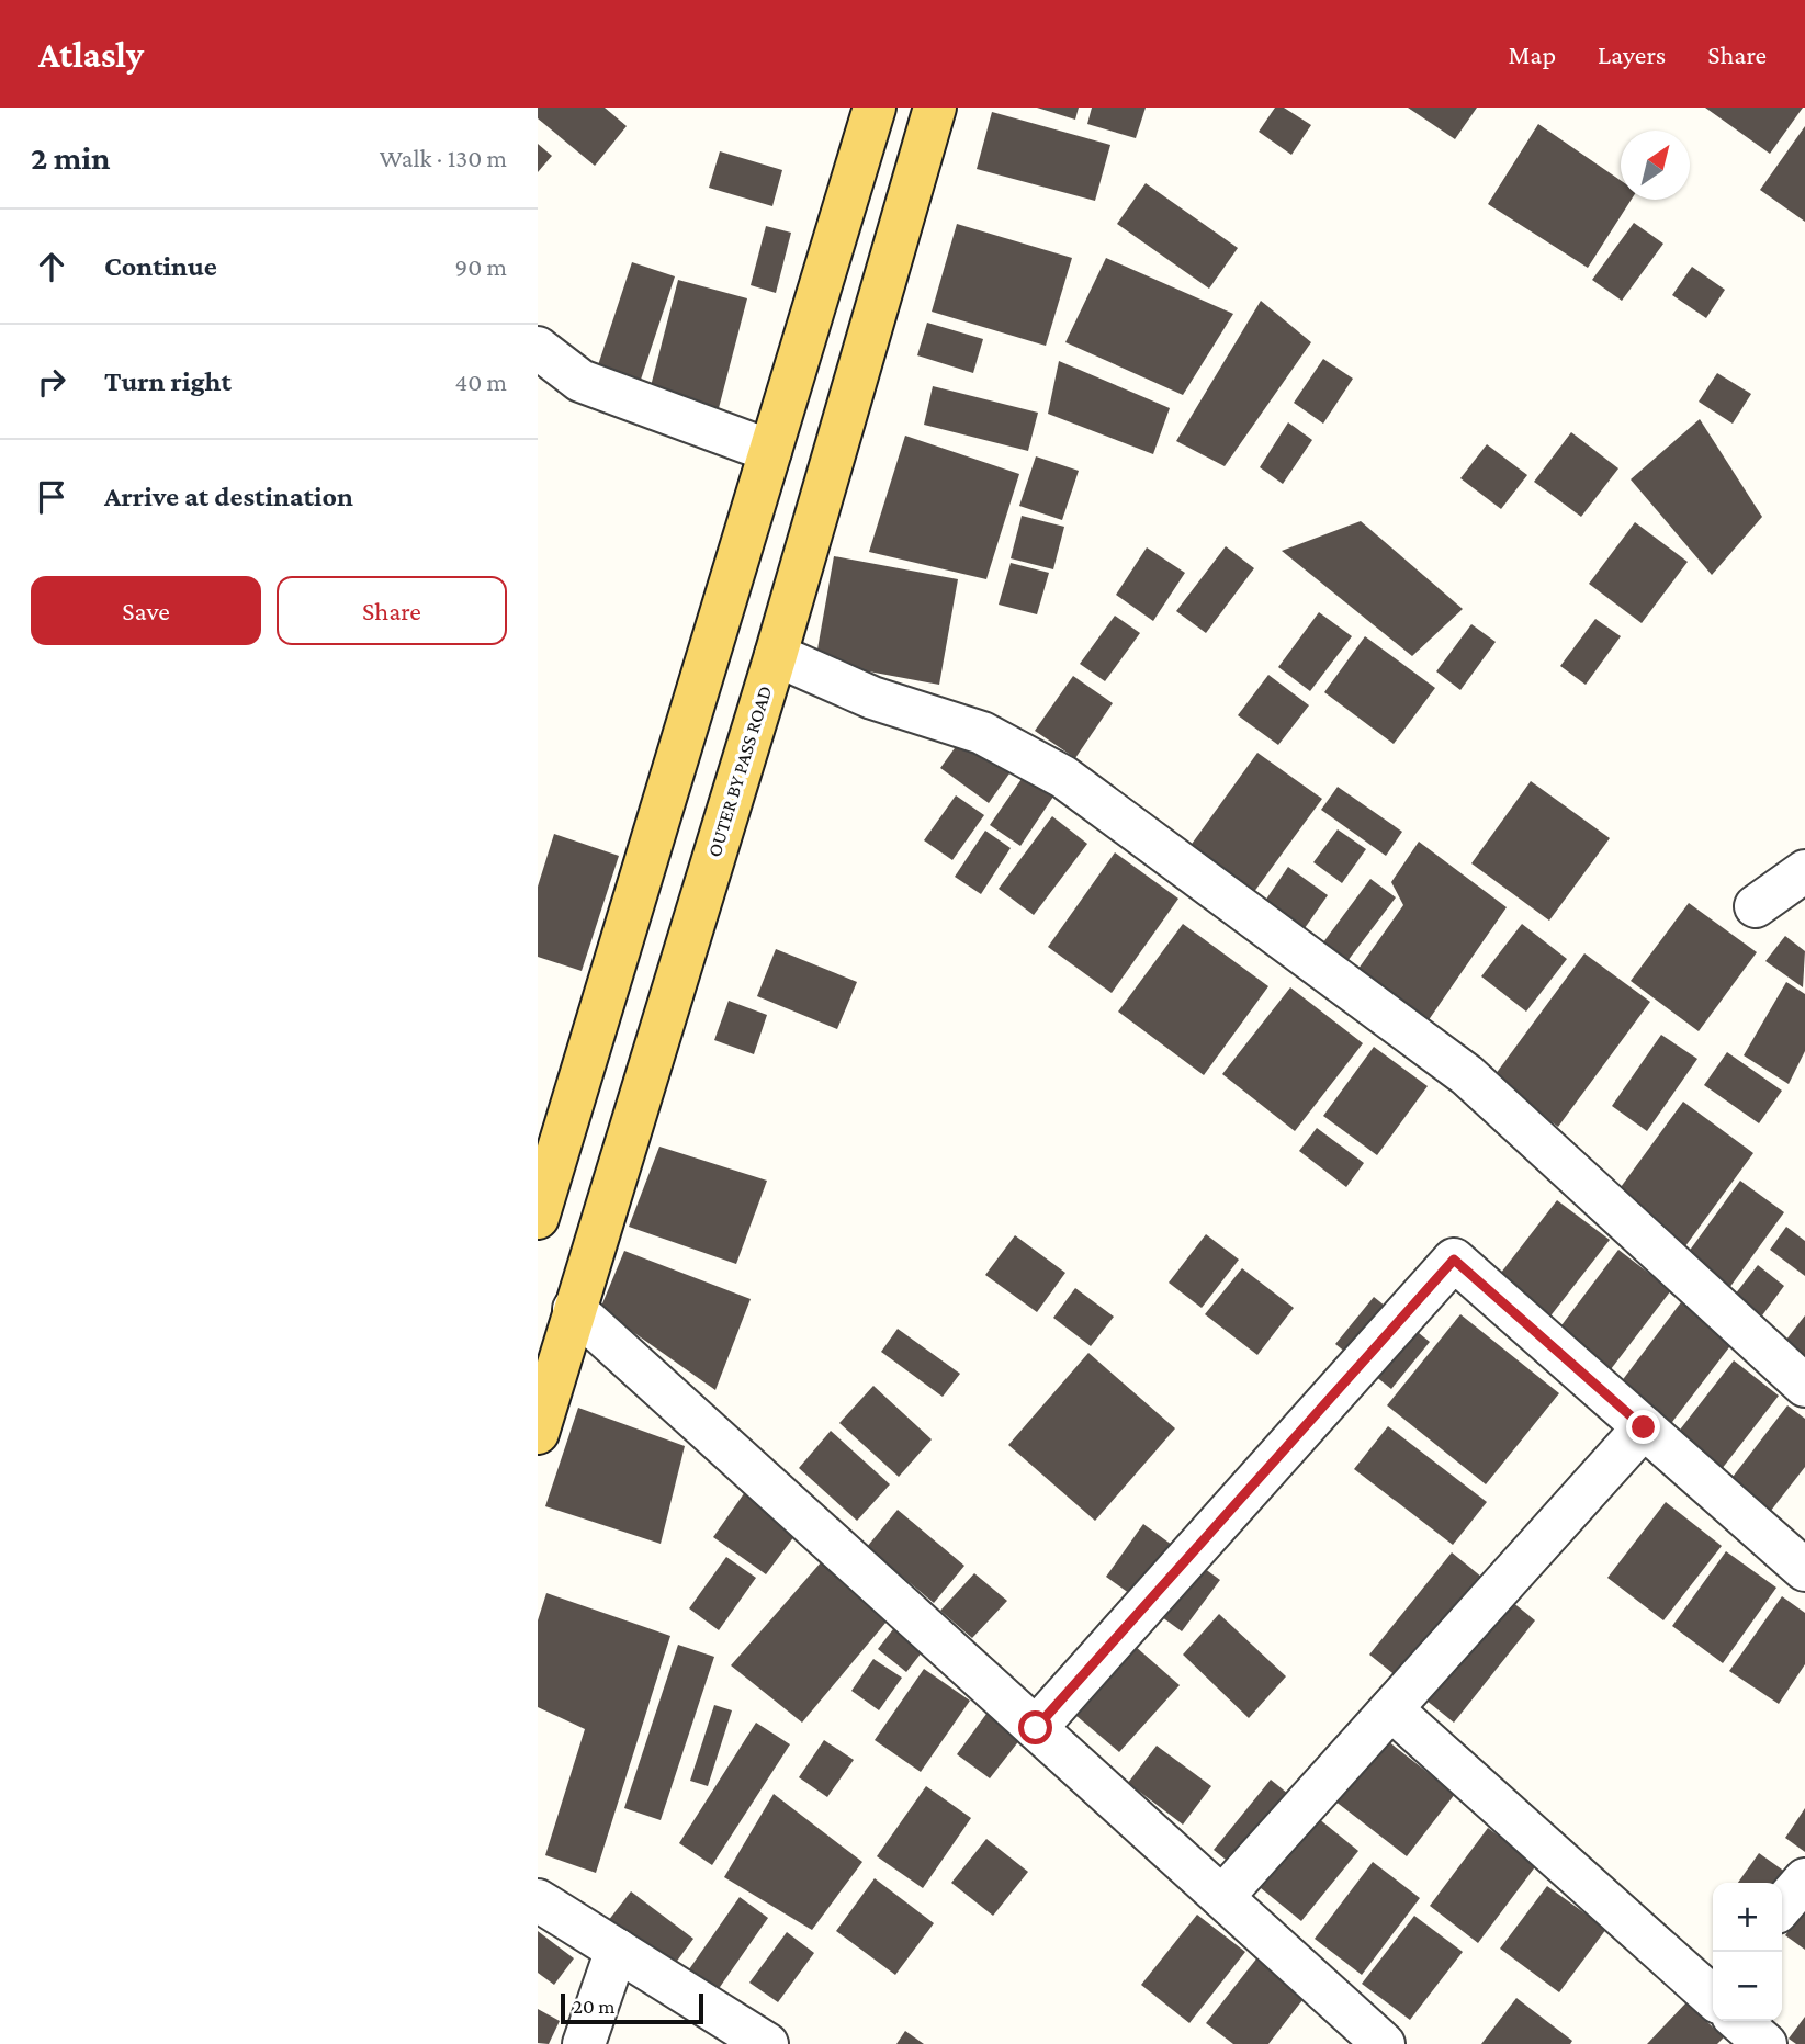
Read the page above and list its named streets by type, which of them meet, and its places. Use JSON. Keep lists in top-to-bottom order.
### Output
{
  "streets": {
    "main road": ["OUTER BY PASS ROAD"]
  },
  "scale_bar": "20 m",
  "north": "top right",
  "page": {
    "header": "Atlasly",
    "nav": ["Map", "Layers", "Share"],
    "heading": ["2 min", "Walk · 130 m"],
    "list": [
      ["Continue", "90 m"],
      ["Turn right", "40 m"],
      "Arrive at destination"
    ],
    "buttons": ["Save", "Share"],
    "map_buttons": ["+", "−"],
    "scale": "20 m"
  }
}
